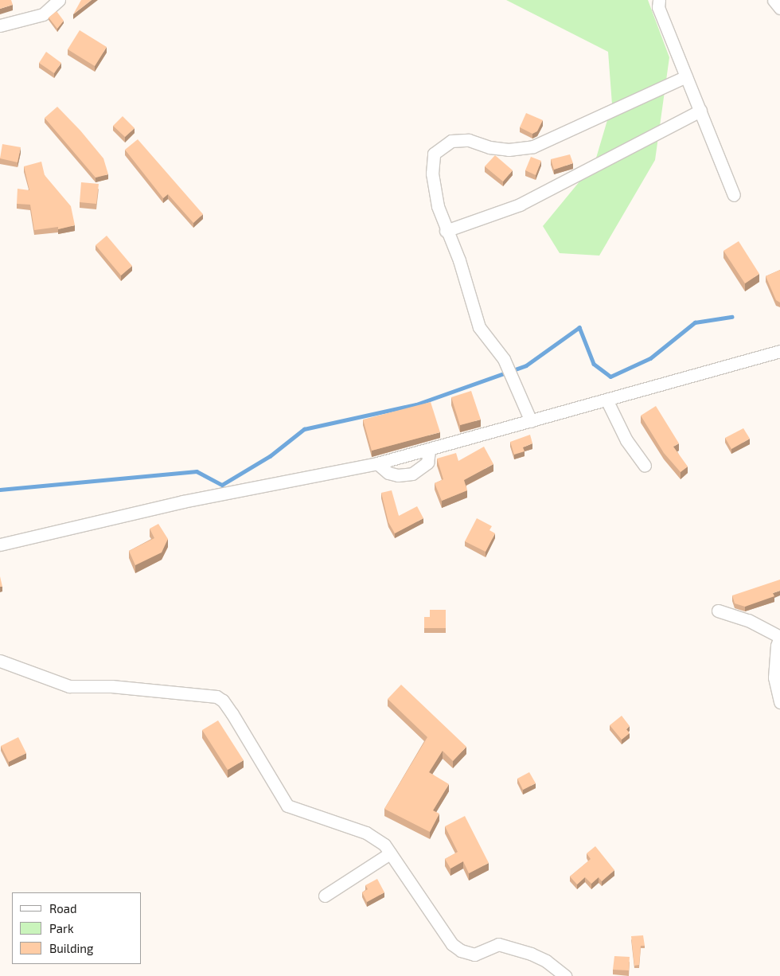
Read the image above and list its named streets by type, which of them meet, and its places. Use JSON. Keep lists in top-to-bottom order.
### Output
{
  "legend": ["Road", "Park", "Building"]
}
